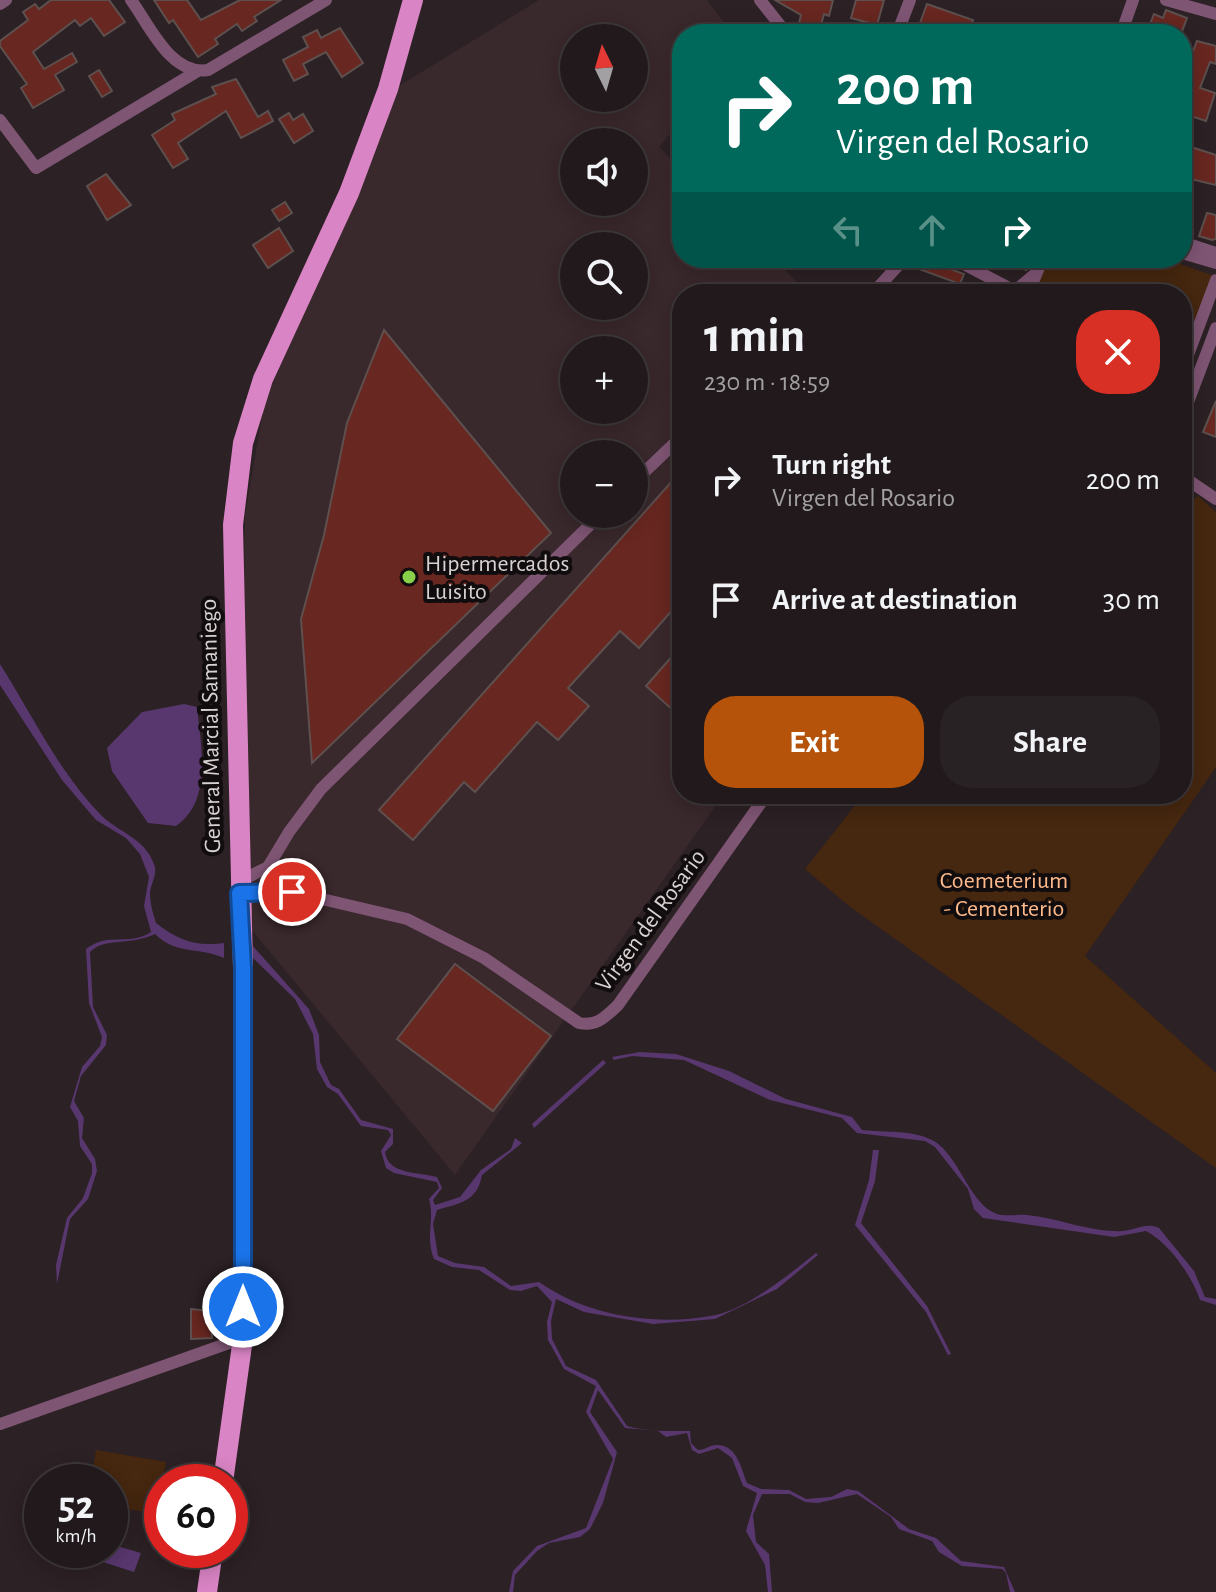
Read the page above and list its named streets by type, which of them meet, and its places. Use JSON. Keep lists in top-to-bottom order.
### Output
{
  "streets": {
    "main road": ["General Marcial Samaniego"],
    "street": ["Virgen del Rosario"]
  },
  "crossings": [
    ["General Marcial Samaniego", "Virgen del Rosario"]
  ],
  "parks": ["Coemeterium - Cementerio"],
  "places": ["Hipermercados Luisito"],
  "north": "top",
  "page": {
    "map_buttons": ["+", "−"],
    "turn": ["200 m", "Virgen del Rosario"],
    "heading": ["1 min", "230 m · 18:59"],
    "list": [
      {
        "name": "Turn right",
        "note": "Virgen del Rosario",
        "value": "200 m"
      },
      {
        "name": "Arrive at destination",
        "value": "30 m"
      }
    ],
    "buttons": ["Exit", "Share"],
    "speed": "52 km/h",
    "limit": "60"
  }
}
